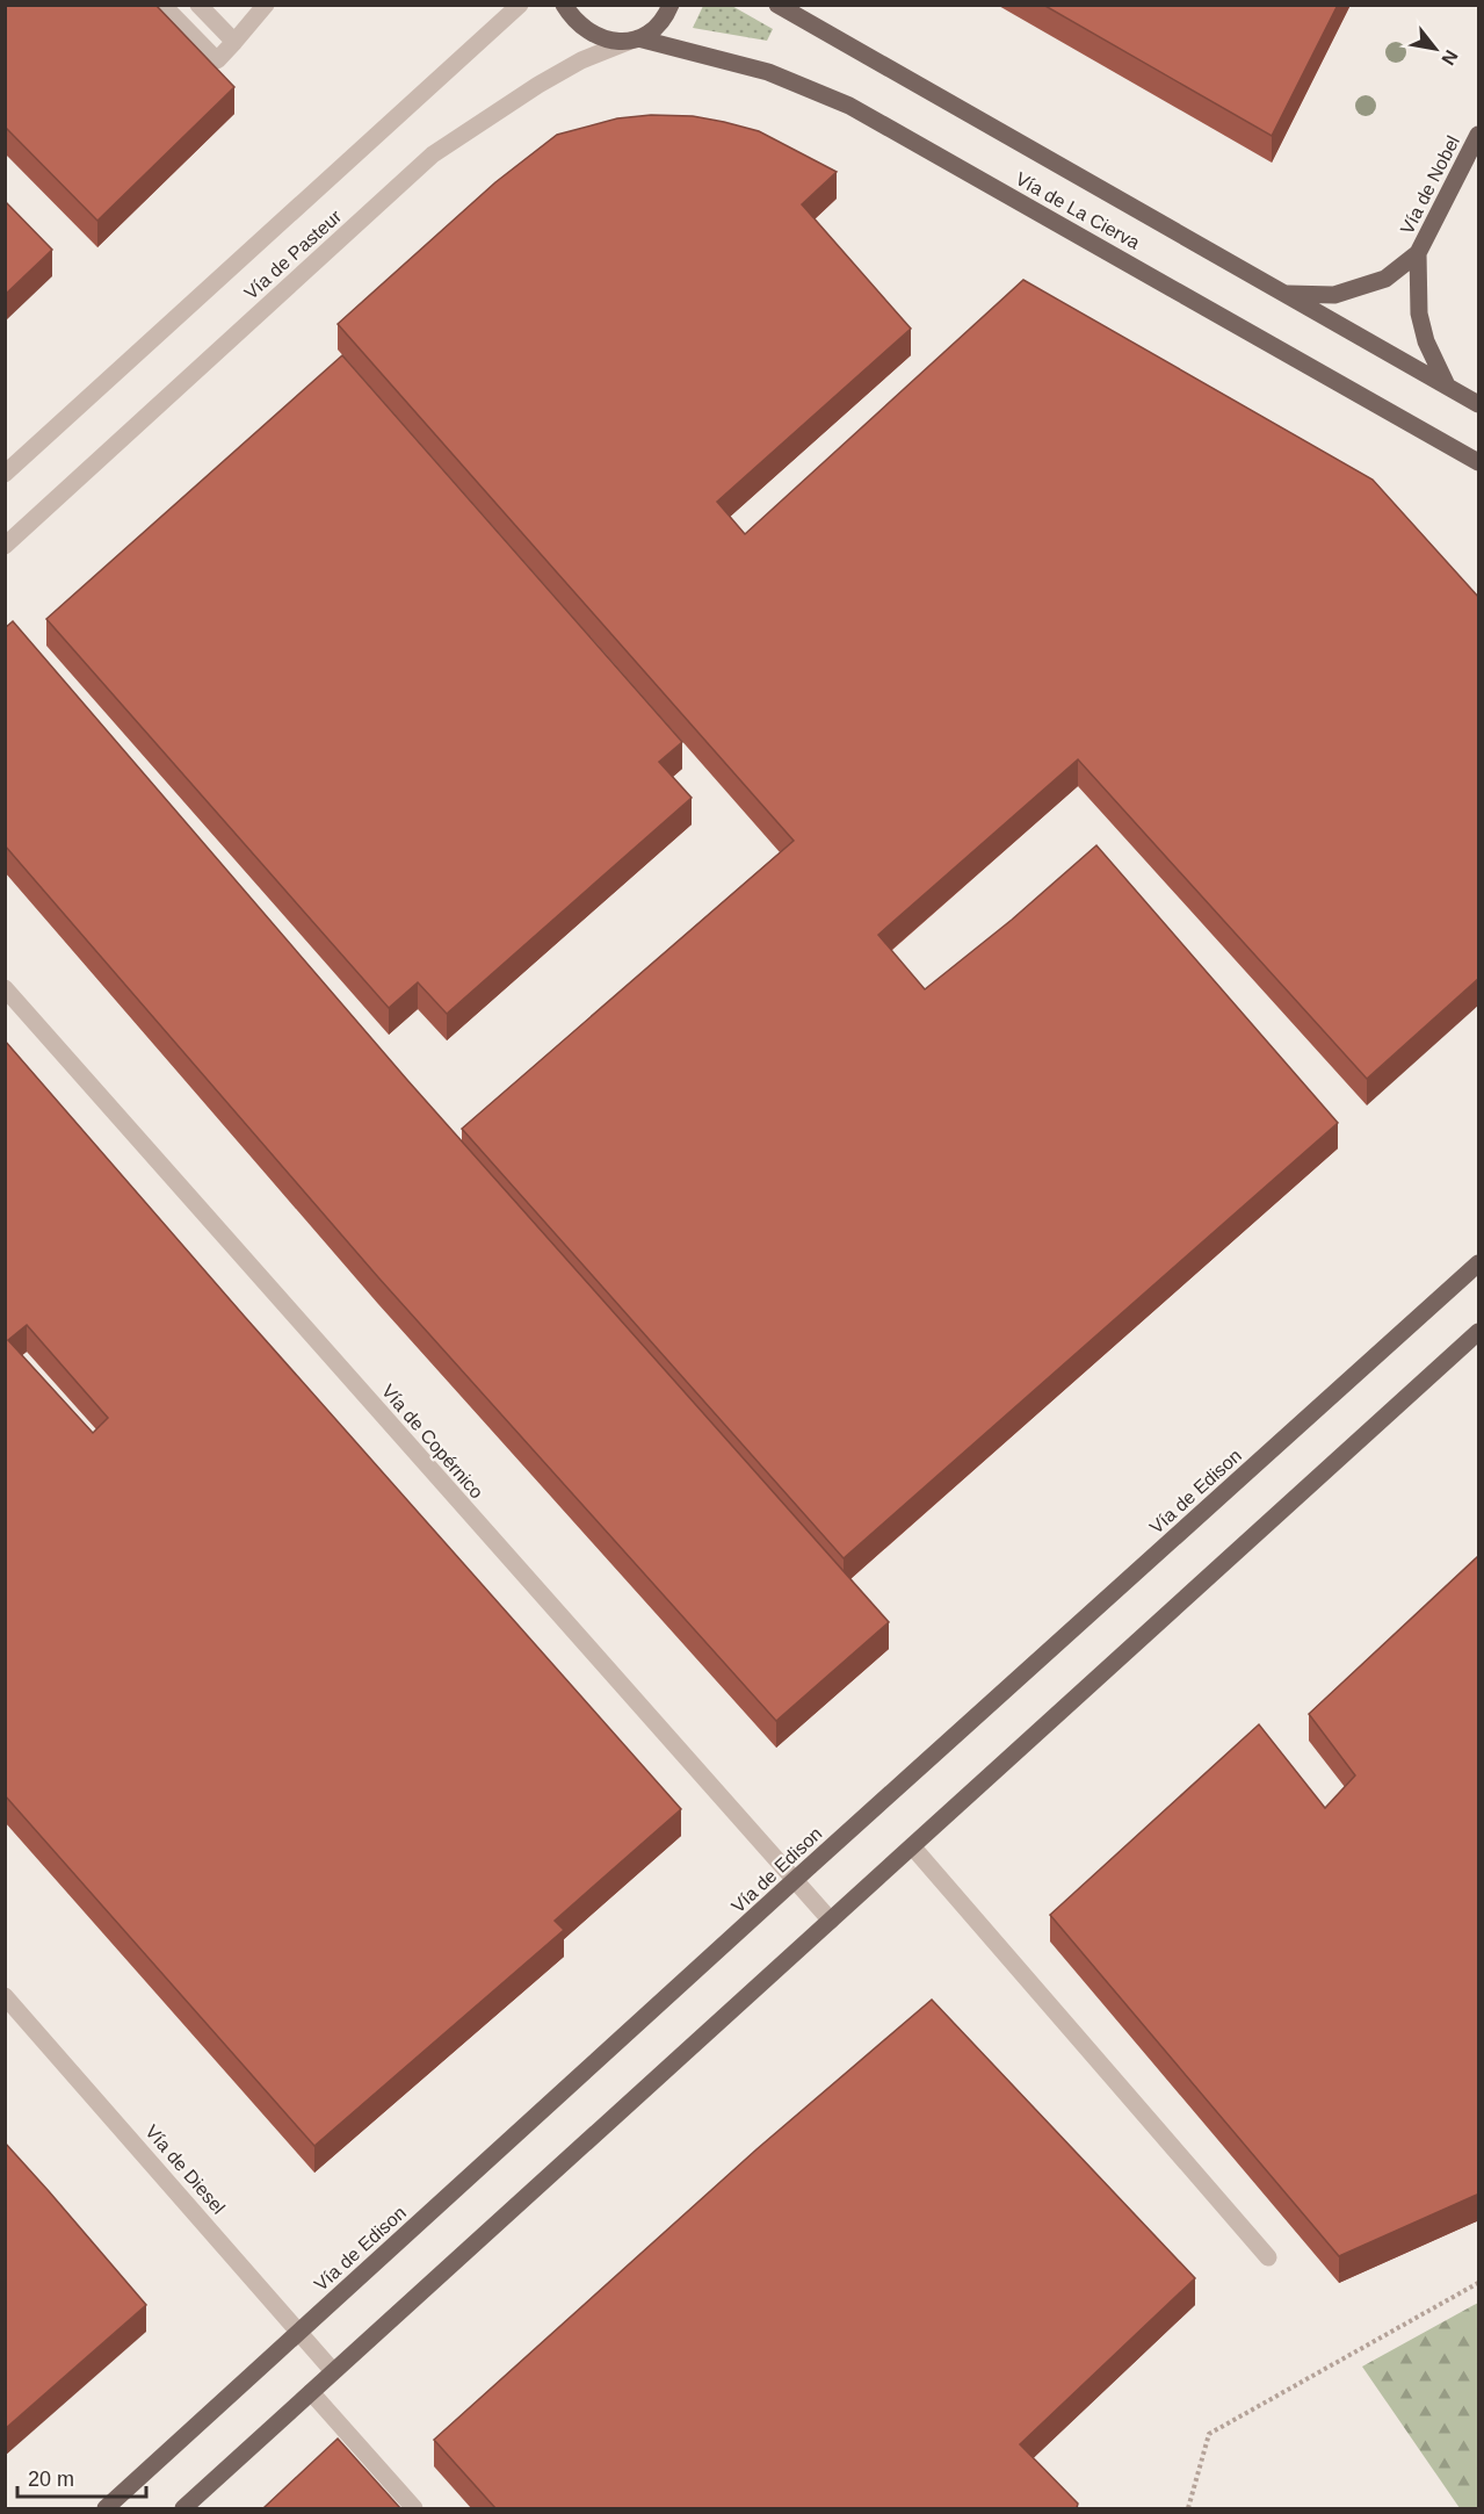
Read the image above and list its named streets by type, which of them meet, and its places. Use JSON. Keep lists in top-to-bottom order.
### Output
{
  "streets": {
    "main road": ["Vía de Nobel", "Vía de La Cierva", "Vía de Edison"],
    "street": ["Vía de Pasteur", "Vía de Copérnico", "Vía de Diesel"]
  },
  "crossings": [
    ["Vía de Nobel", "Vía de La Cierva"],
    ["Vía de La Cierva", "Vía de Pasteur"],
    ["Vía de Copérnico", "Vía de Edison"],
    ["Vía de Edison", "Vía de Diesel"]
  ],
  "scale_bar": "20 m",
  "north": "bottom right"
}
